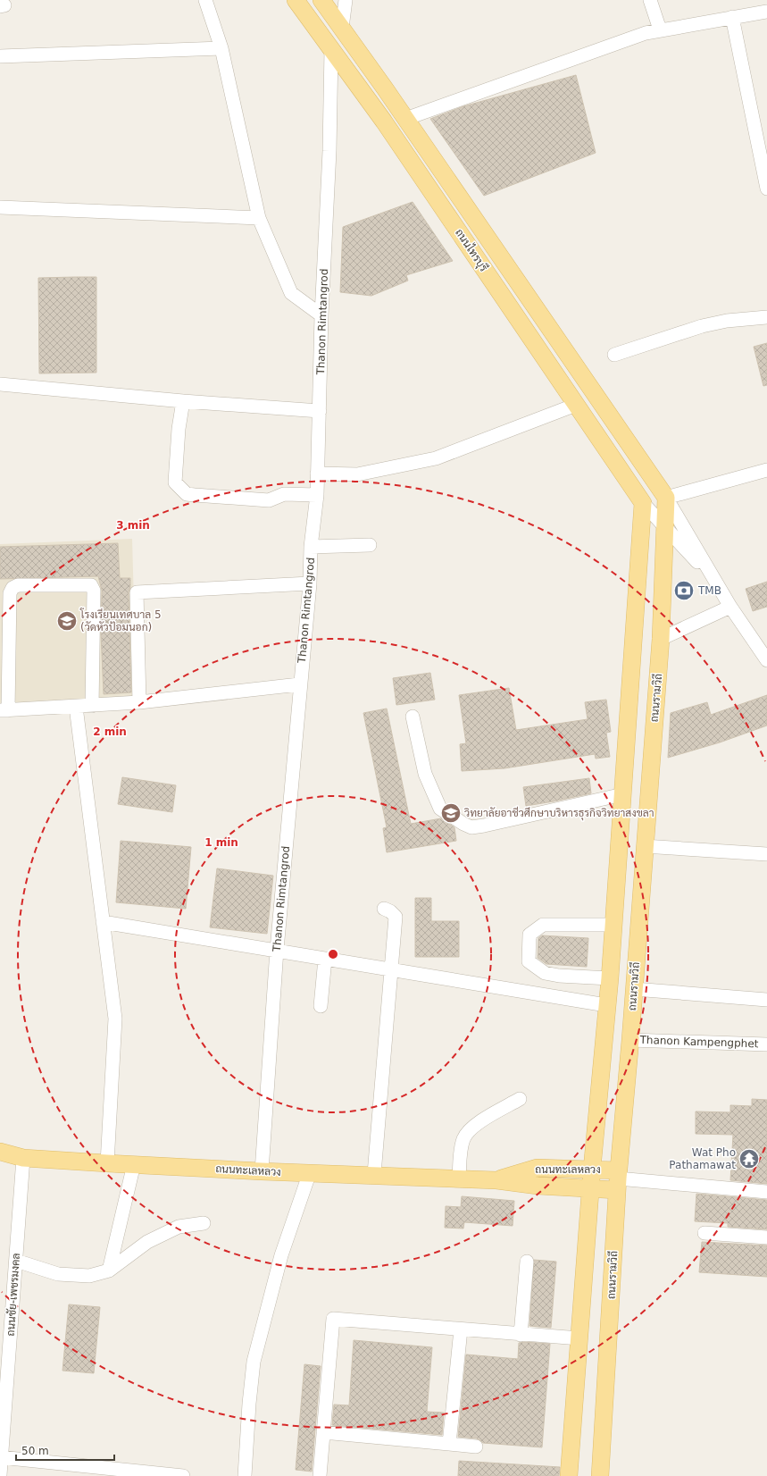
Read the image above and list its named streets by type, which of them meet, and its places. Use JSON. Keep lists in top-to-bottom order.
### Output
{
  "streets": {
    "main road": ["ถนนไทรบุรี", "ถนนรามวิถี", "ถนนทะเลหลวง"],
    "street": ["Thanon Rimtangrod", "Thanon Kampengphet", "ถนนชัย-เพชรมงคล"]
  },
  "crossings": [
    ["ถนนไทรบุรี", "Thanon Rimtangrod"],
    ["ถนนไทรบุรี", "ถนนรามวิถี"],
    ["Thanon Rimtangrod", "ถนนทะเลหลวง"],
    ["ถนนรามวิถี", "Thanon Kampengphet"],
    ["ถนนรามวิถี", "ถนนทะเลหลวง"],
    ["ถนนทะเลหลวง", "ถนนชัย-เพชรมงคล"]
  ],
  "places": {
    "bank": ["TMB"],
    "school or university": ["โรงเรียนเทศบาล 5 (วัดหัวป้อมนอก)", "วิทยาลัยอาชีวศึกษาบริหารธุรกิจวิทยาสงขลา"],
    "temple": ["Wat Pho Pathamawat"]
  },
  "scale_bar": "50 m",
  "rings": ["3 min", "2 min", "1 min"]
}
